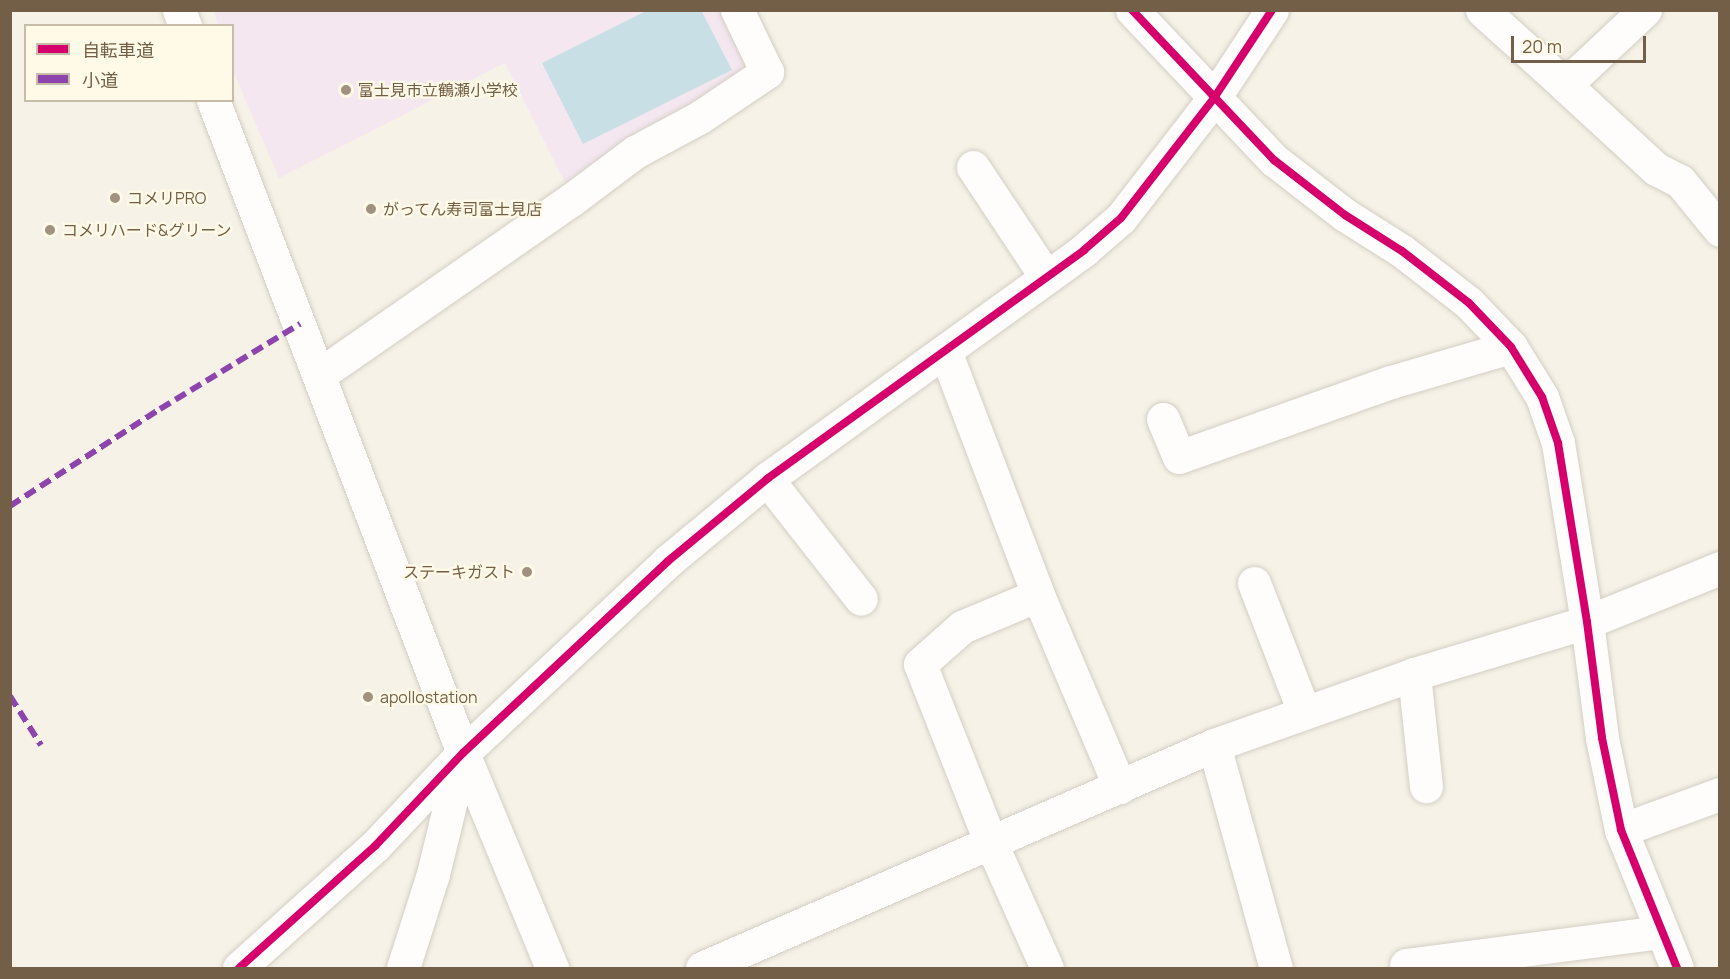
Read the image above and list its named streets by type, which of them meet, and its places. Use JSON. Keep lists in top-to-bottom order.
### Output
{
  "places": [
    "富士見市立鶴瀬小学校",
    "コメリPRO",
    "がってん寿司富士見店",
    "コメリハード&グリーン",
    "ステーキガスト",
    "apollostation"
  ],
  "legend": ["自転車道", "小道"],
  "scale_bar": "20 m"
}
